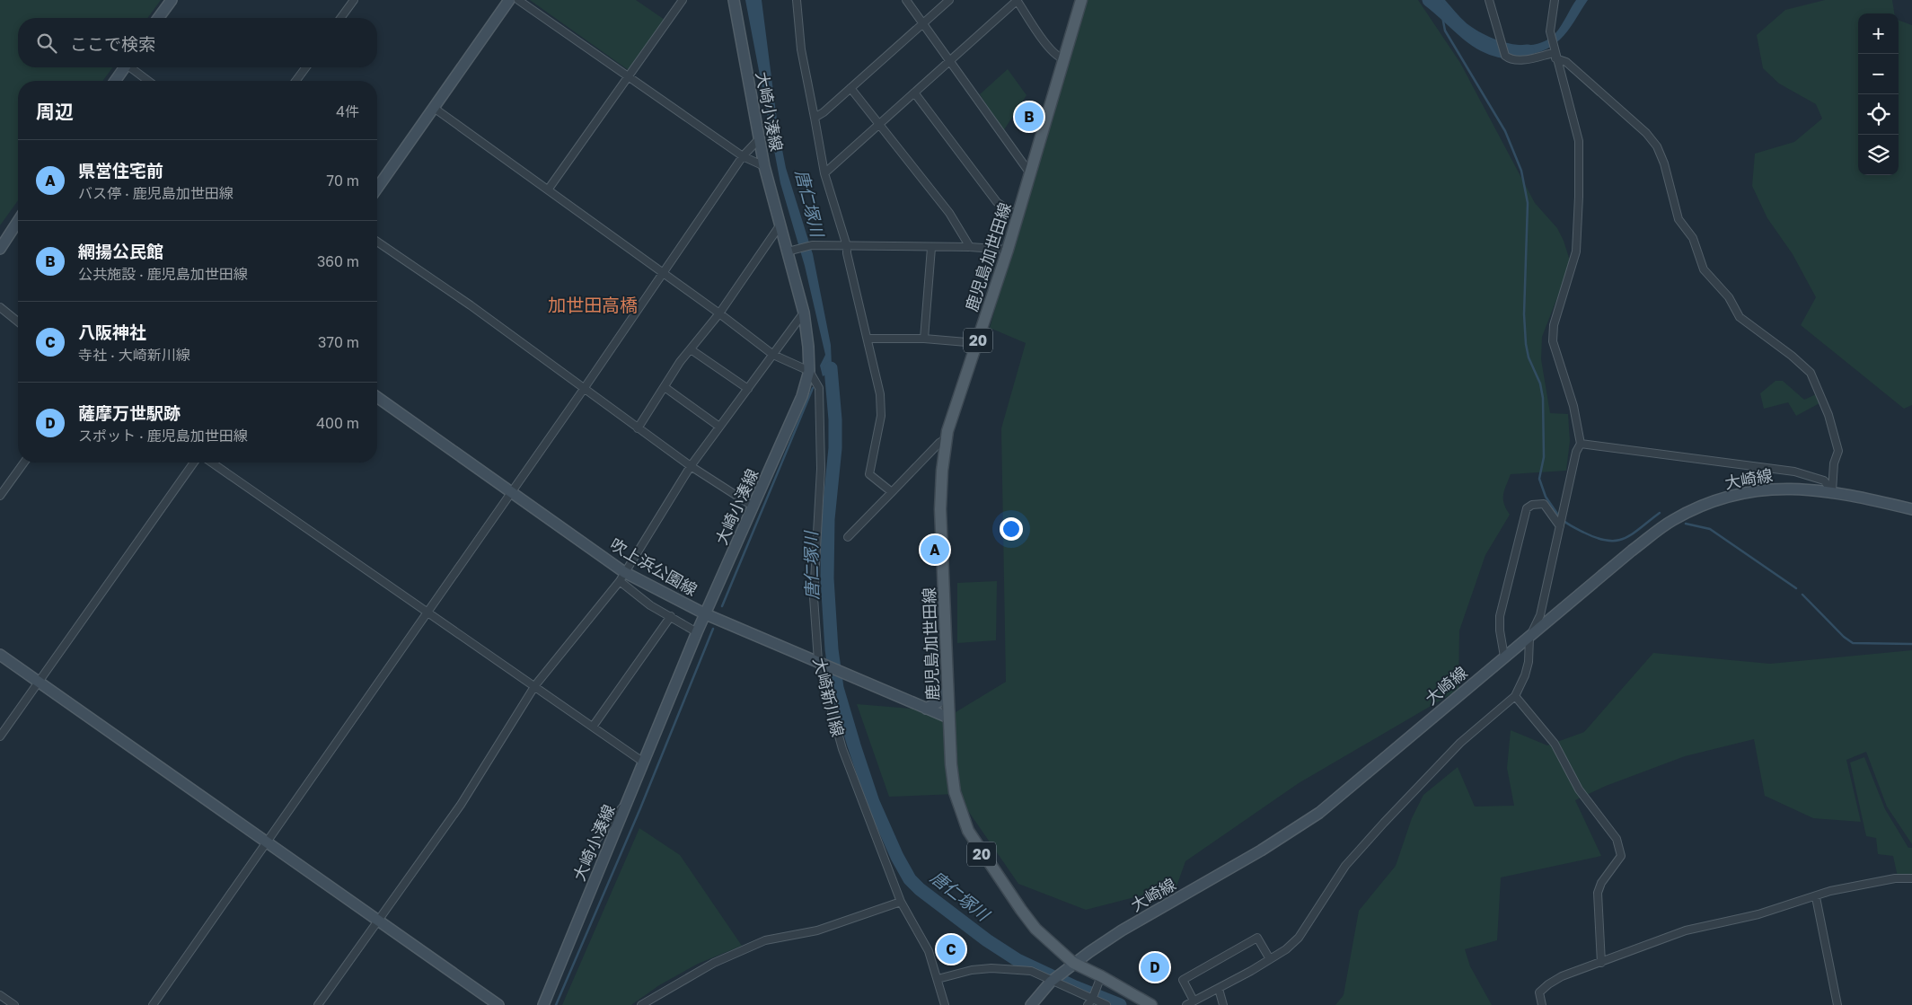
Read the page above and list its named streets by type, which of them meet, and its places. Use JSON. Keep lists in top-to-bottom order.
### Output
{
  "streets": {
    "main road": ["鹿児島加世田線", "20"],
    "street": [
      "大崎小湊線",
      "大崎線",
      "吹上浜公園線",
      "大崎新川線"
    ]
  },
  "crossings": [
    ["大崎小湊線", "吹上浜公園線"],
    ["大崎小湊線", "大崎新川線"],
    ["鹿児島加世田線", "大崎線"],
    ["鹿児島加世田線", "吹上浜公園線"],
    ["吹上浜公園線", "大崎新川線"]
  ],
  "districts": ["加世田高橋"],
  "water": ["唐仁塚川"],
  "page": {
    "map_buttons": ["+", "−"],
    "search": "ここで検索",
    "heading": ["周辺", "4件"],
    "pins": [
      "B",
      "A",
      "C",
      "D"
    ],
    "list": [
      {
        "mark": "A",
        "name": "県営住宅前",
        "note": "バス停 · 鹿児島加世田線",
        "value": "70 m"
      },
      {
        "mark": "B",
        "name": "網揚公民館",
        "note": "公共施設 · 鹿児島加世田線",
        "value": "360 m"
      },
      {
        "mark": "C",
        "name": "八阪神社",
        "note": "寺社 · 大崎新川線",
        "value": "370 m"
      },
      {
        "mark": "D",
        "name": "薩摩万世駅跡",
        "note": "スポット · 鹿児島加世田線",
        "value": "400 m"
      }
    ]
  }
}
